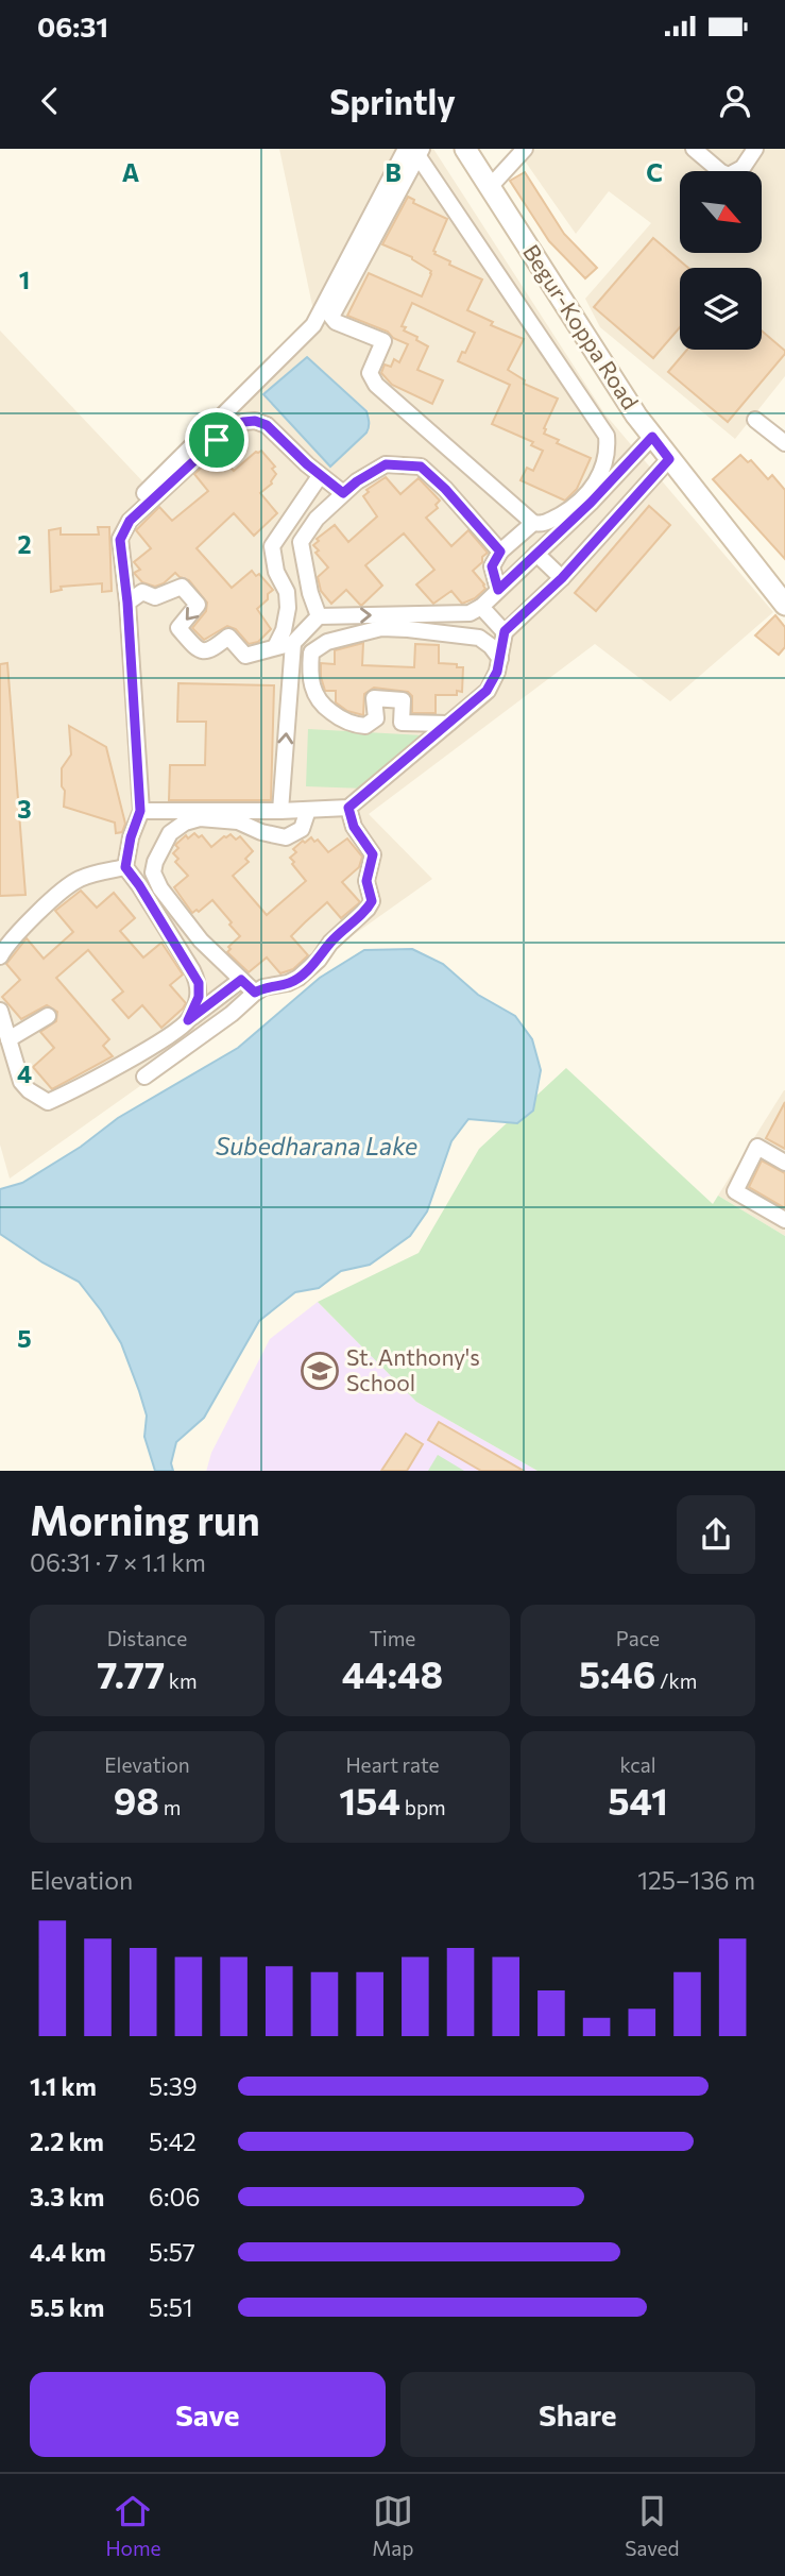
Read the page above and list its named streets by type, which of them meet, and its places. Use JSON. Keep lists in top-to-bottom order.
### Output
{
  "streets": {
    "main road": ["Begur-Koppa Road"]
  },
  "water": ["Subedharana Lake"],
  "places": {
    "school or university": ["St. Anthony's School"]
  },
  "north": "bottom right",
  "page": {
    "status": "06:31",
    "header": "Sprintly",
    "heading": ["Morning run", "06:31 · 7 × 1.1 km"],
    "stats": [
      ["Distance", "7.77 km"],
      ["Time", "44:48"],
      ["Pace", "5:46 /km"],
      ["Elevation", "98 m"],
      ["Heart rate", "154 bpm"],
      ["kcal", "541"]
    ],
    "chart": ["Elevation", "125–136 m"],
    "list": [
      {
        "name": "1.1 km",
        "note": "5:39"
      },
      {
        "name": "2.2 km",
        "note": "5:42"
      },
      {
        "name": "3.3 km",
        "note": "6:06"
      },
      {
        "name": "4.4 km",
        "note": "5:57"
      },
      {
        "name": "5.5 km",
        "note": "5:51"
      }
    ],
    "buttons": ["Save", "Share"],
    "tabs": ["Home", "Map", "Saved"]
  },
  "grid": {
    "columns": ["A", "B", "C"],
    "rows": [
      "1",
      "2",
      "3",
      "4",
      "5"
    ]
  }
}
